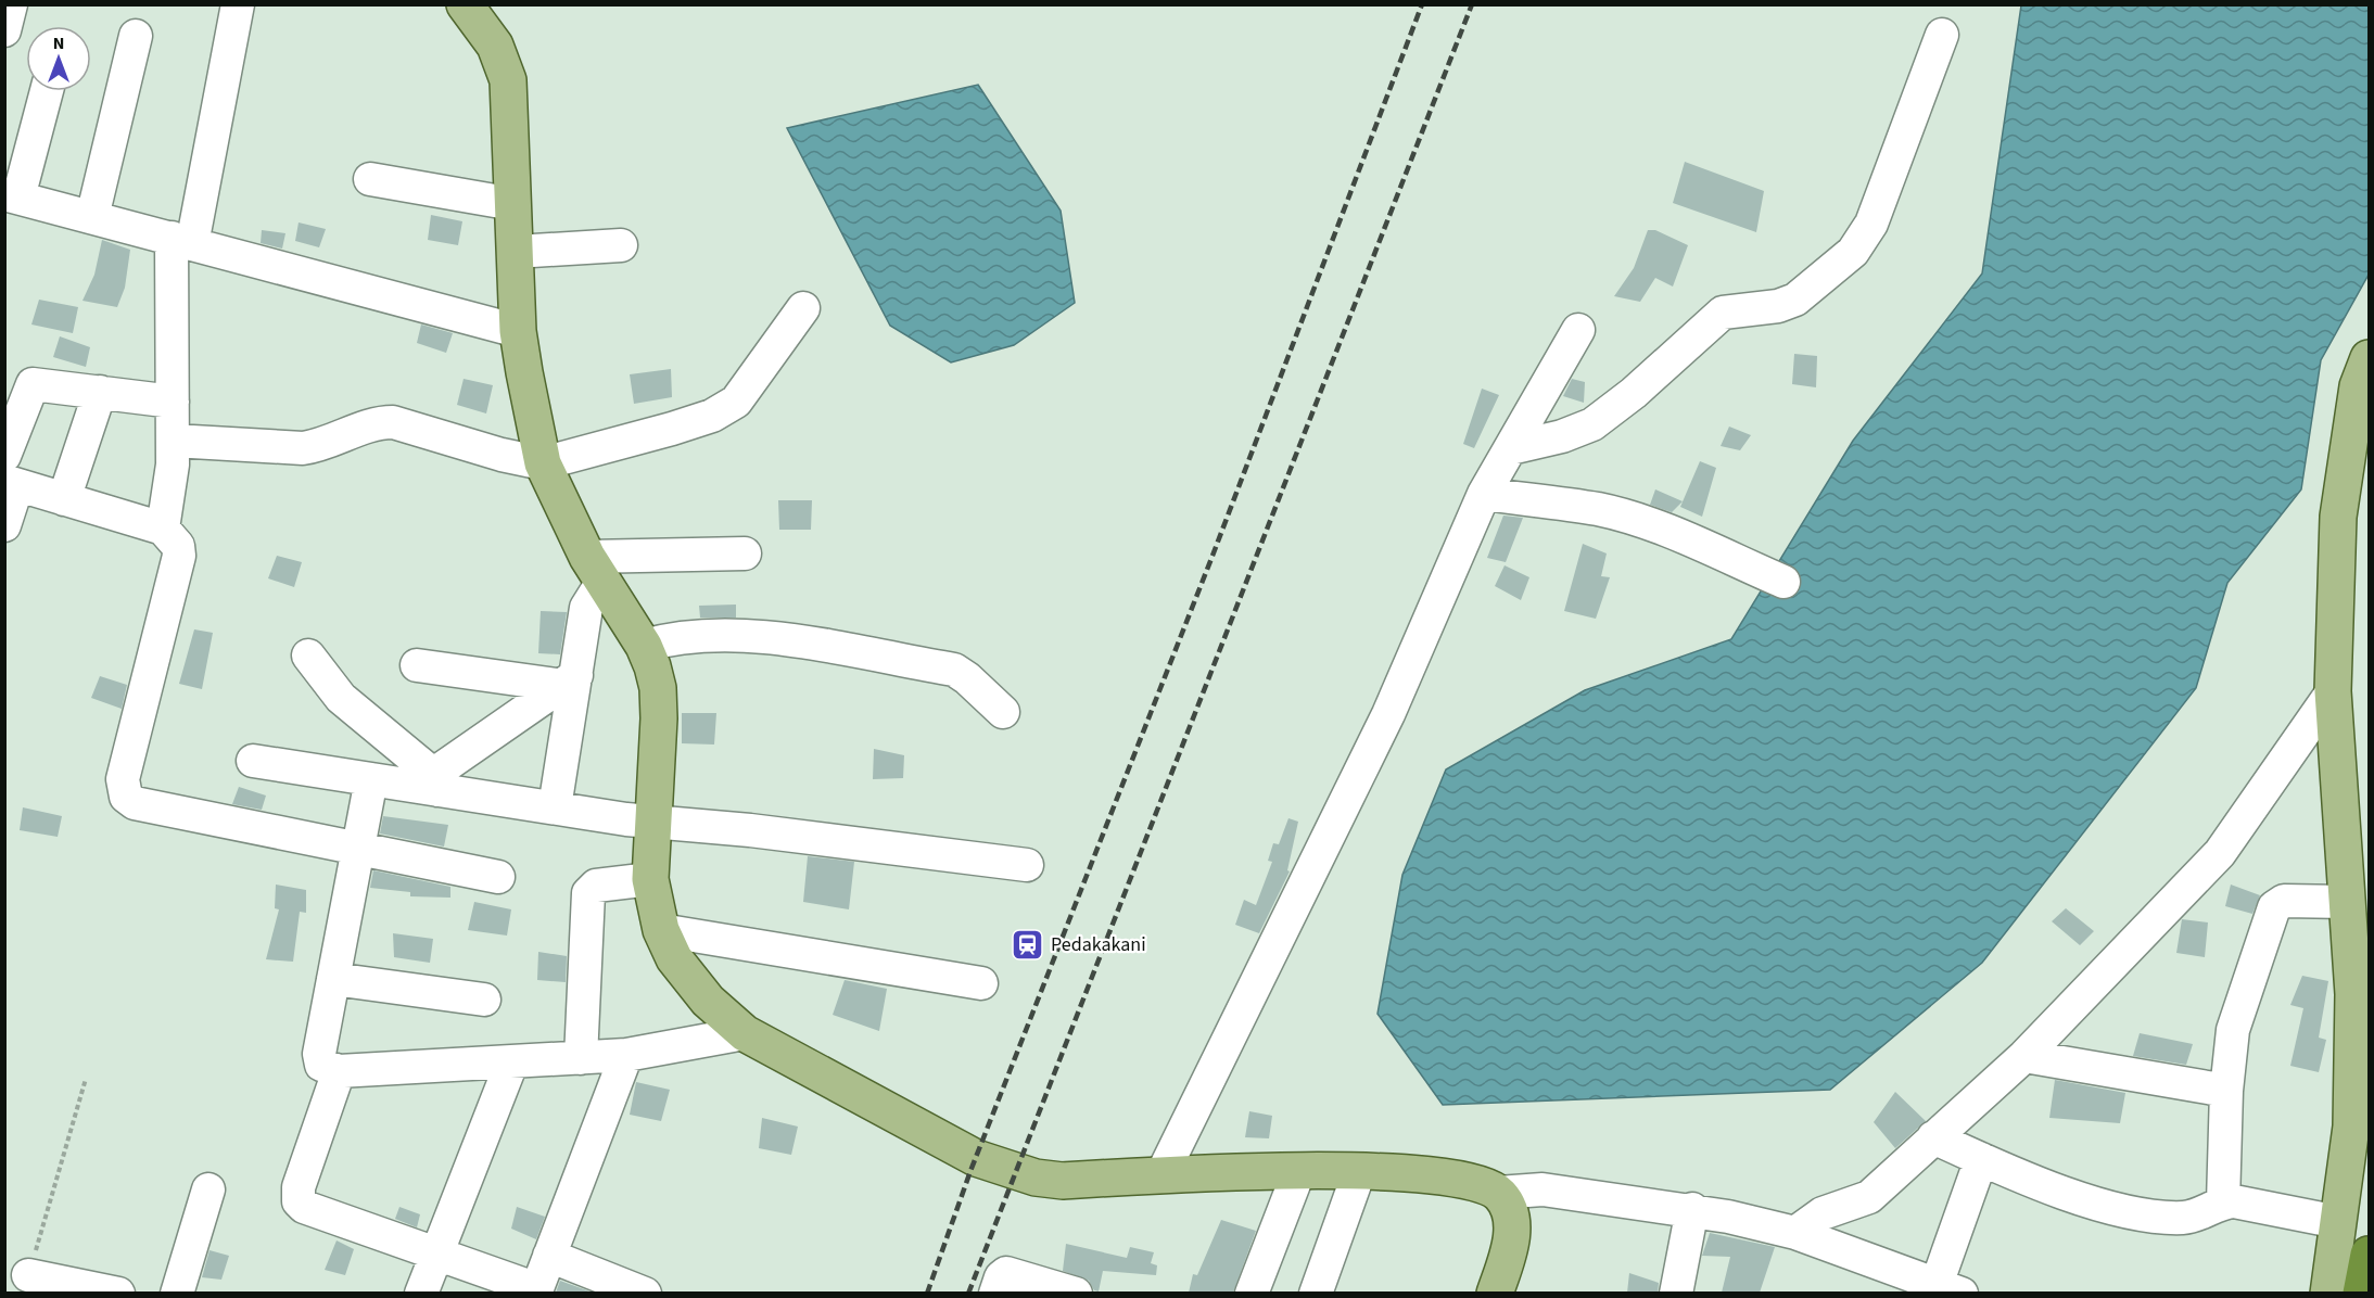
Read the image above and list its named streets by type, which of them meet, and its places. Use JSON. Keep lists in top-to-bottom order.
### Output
{
  "places": {
    "station": ["Pedakakani"]
  },
  "north": "top"
}
